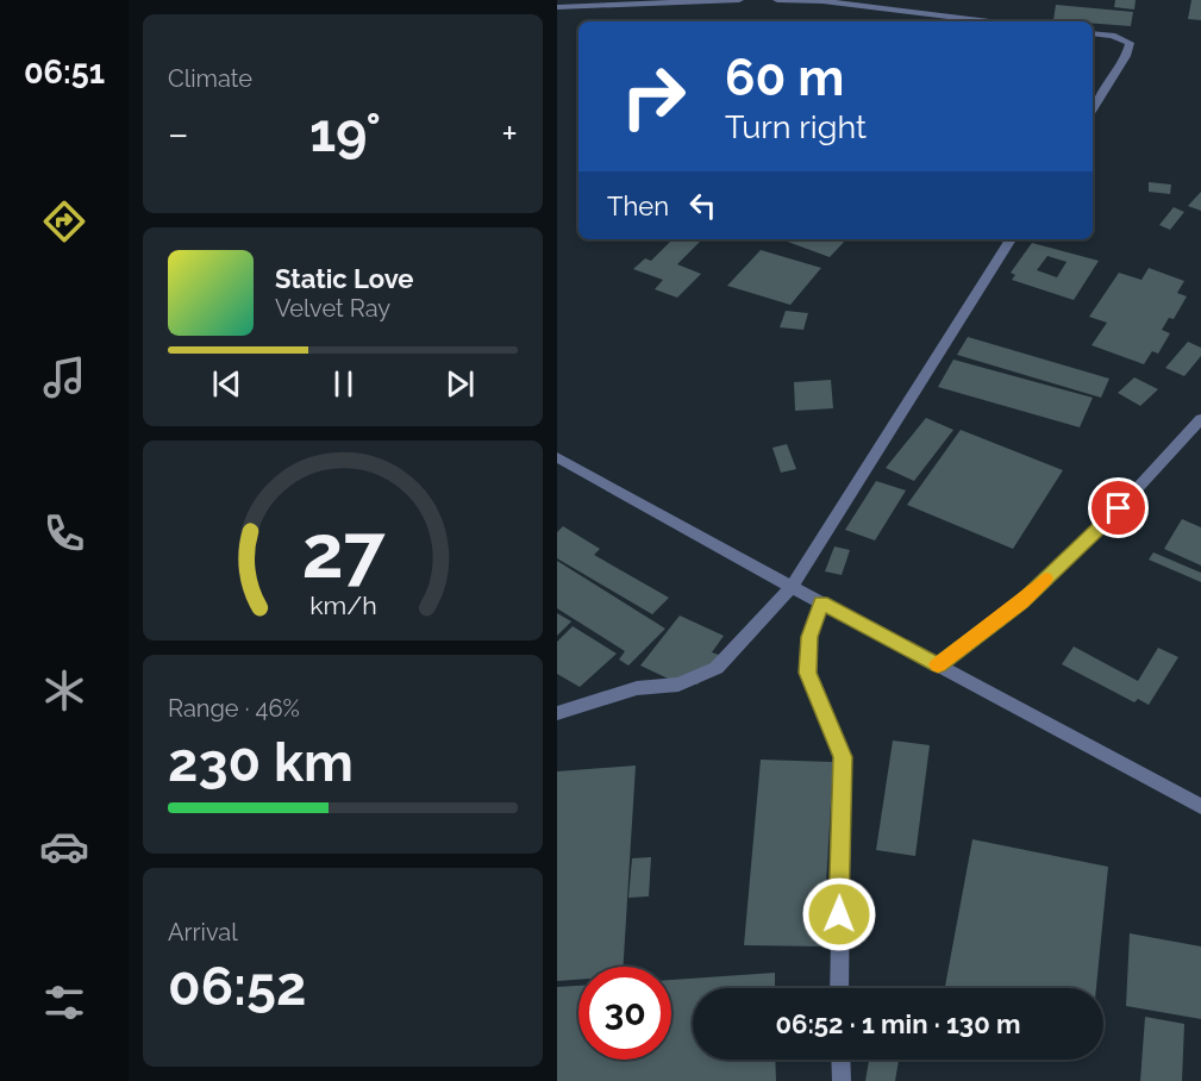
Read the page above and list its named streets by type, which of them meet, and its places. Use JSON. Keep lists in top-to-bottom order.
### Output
{
  "page": {
    "tabs": "06:51",
    "tile": [
      "Climate",
      ["Range · 46%", "230 km"],
      ["Arrival", "06:52"]
    ],
    "turn": ["60 m", "Turn right"],
    "heat": ["−", "19°", "+"],
    "then": "Then",
    "song": ["Static Love", "Velvet Ray"],
    "limit": "30",
    "trip": "06:52 · 1 min · 130 m",
    "gauge": ["27", "km/h"]
  }
}
